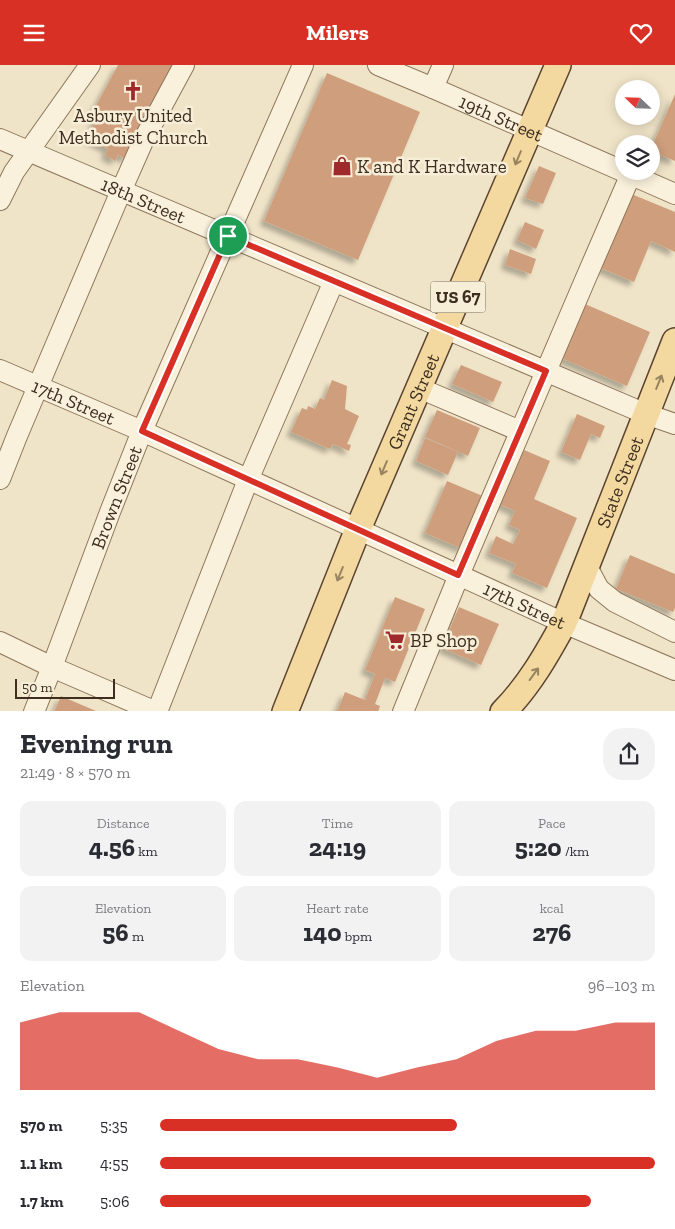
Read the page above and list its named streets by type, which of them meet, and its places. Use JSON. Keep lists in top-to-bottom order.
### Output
{
  "streets": {
    "main road": ["US 67", "Grant Street", "State Street"],
    "street": [
      "19th Street",
      "18th Street",
      "17th Street",
      "Brown Street"
    ]
  },
  "crossings": [
    ["19th Street", "Grant Street"],
    ["18th Street", "Grant Street"],
    ["18th Street", "State Street"],
    ["18th Street", "Brown Street"],
    ["17th Street", "Grant Street"],
    ["17th Street", "State Street"],
    ["17th Street", "Brown Street"]
  ],
  "one_way": ["Grant Street", "State Street"],
  "places": {
    "church": ["Asbury United Methodist Church"],
    "shop": ["K and K Hardware"],
    "supermarket": ["BP Shop"]
  },
  "scale_bar": "50 m",
  "north": "top left",
  "page": {
    "header": "Milers",
    "scale": "50 m",
    "heading": ["Evening run", "21:49 · 8 × 570 m"],
    "stats": [
      ["Distance", "4.56 km"],
      ["Time", "24:19"],
      ["Pace", "5:20 /km"],
      ["Elevation", "56 m"],
      ["Heart rate", "140 bpm"],
      ["kcal", "276"]
    ],
    "chart": ["Elevation", "96–103 m"],
    "list": [
      {
        "name": "570 m",
        "note": "5:35"
      },
      {
        "name": "1.1 km",
        "note": "4:55"
      },
      {
        "name": "1.7 km",
        "note": "5:06"
      }
    ]
  }
}
